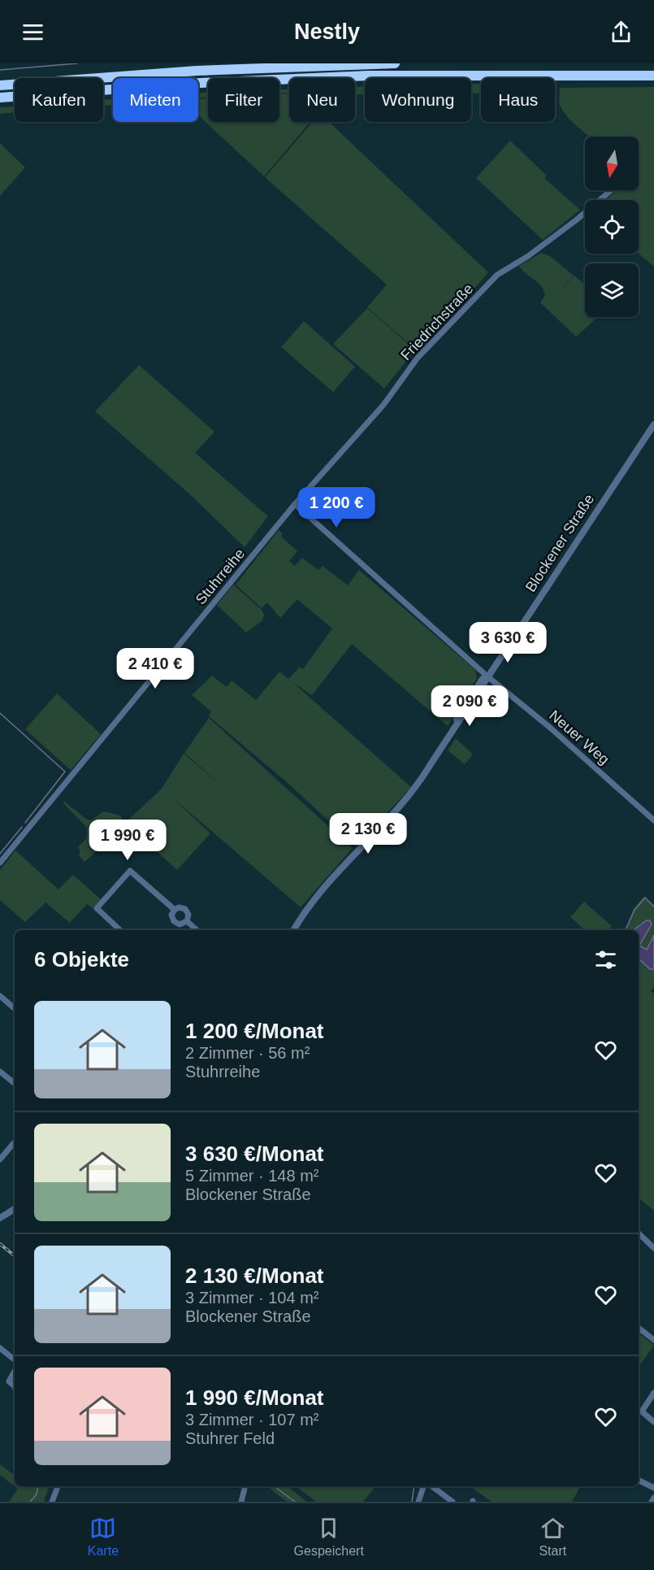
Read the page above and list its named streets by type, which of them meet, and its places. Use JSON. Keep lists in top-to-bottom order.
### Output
{
  "streets": {
    "street": [
      "Friedrichstraße",
      "Blockener Straße",
      "Stuhrreihe",
      "Neuer Weg"
    ]
  },
  "crossings": [
    ["Friedrichstraße", "Stuhrreihe"],
    ["Blockener Straße", "Neuer Weg"]
  ],
  "north": "bottom",
  "page": {
    "header": "Nestly",
    "chip": [
      "Kaufen",
      "Mieten",
      "Filter",
      "Neu",
      "Wohnung",
      "Haus"
    ],
    "price": [
      "1 200 €",
      "3 630 €",
      "2 410 €",
      "2 090 €",
      "2 130 €",
      "1 990 €"
    ],
    "heading": "6 Objekte",
    "list": [
      {
        "name": "1 200 €/Monat",
        "note": "2 Zimmer · 56 m² · Stuhrreihe"
      },
      {
        "name": "3 630 €/Monat",
        "note": "5 Zimmer · 148 m² · Blockener Straße"
      },
      {
        "name": "2 130 €/Monat",
        "note": "3 Zimmer · 104 m² · Blockener Straße"
      },
      {
        "name": "1 990 €/Monat",
        "note": "3 Zimmer · 107 m² · Stuhrer Feld"
      }
    ],
    "tabs": ["Karte", "Gespeichert", "Start"]
  }
}
